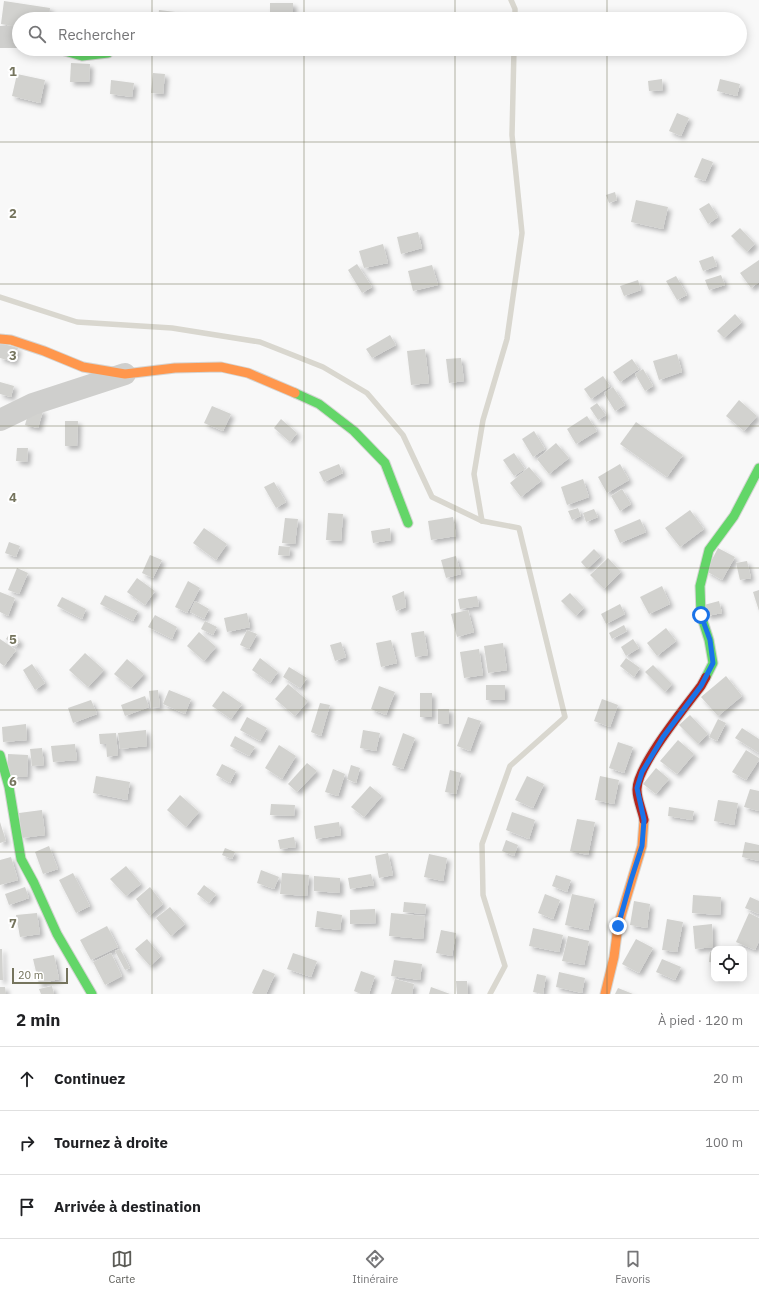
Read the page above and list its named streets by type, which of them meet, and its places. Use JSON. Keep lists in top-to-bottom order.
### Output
{
  "scale_bar": "20 m",
  "page": {
    "search": "Rechercher",
    "scale": "20 m",
    "heading": ["2 min", "À pied · 120 m"],
    "list": [
      ["Continuez", "20 m"],
      ["Tournez à droite", "100 m"],
      "Arrivée à destination"
    ],
    "nav": ["Carte", "Itinéraire", "Favoris"]
  },
  "grid": {
    "rows": [
      "1",
      "2",
      "3",
      "4",
      "5",
      "6",
      "7"
    ]
  }
}
